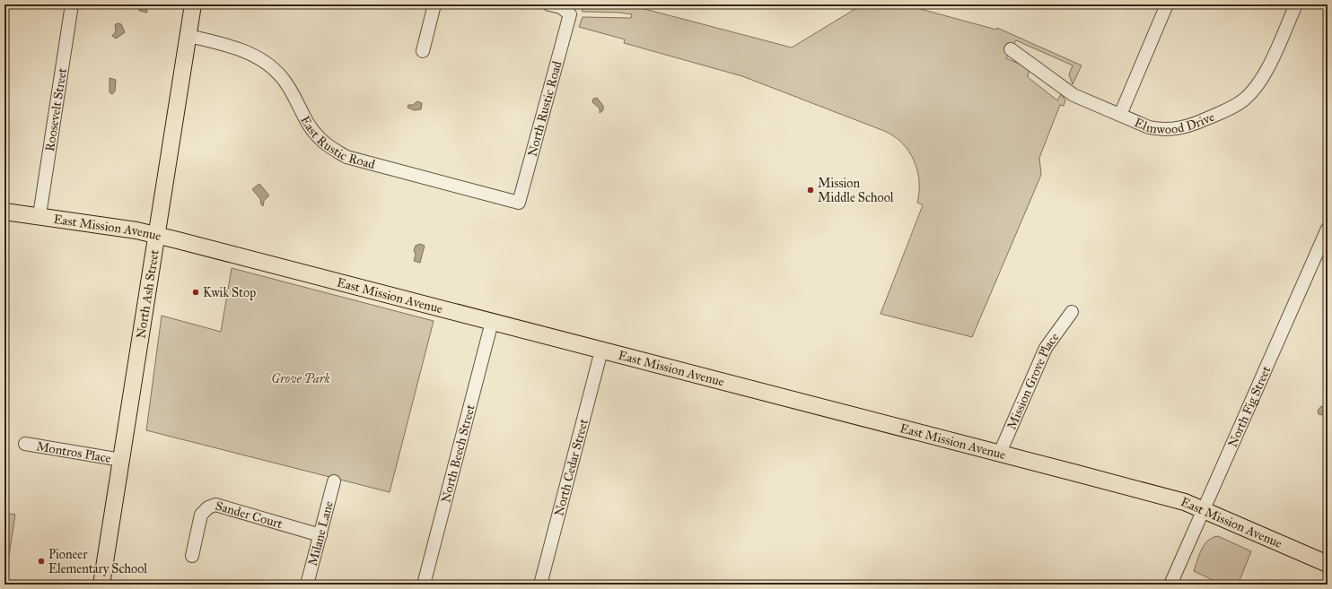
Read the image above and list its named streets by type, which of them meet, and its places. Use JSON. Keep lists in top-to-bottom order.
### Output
{
  "streets": {
    "main road": ["East Mission Avenue", "North Ash Street"],
    "street": [
      "North Rustic Road",
      "Roosevelt Street",
      "Elmwood Drive",
      "East Rustic Road",
      "Mission Grove Place",
      "North Fig Street",
      "Montros Place",
      "North Beech Street",
      "North Cedar Street",
      "Sander Court",
      "Milane Lane"
    ]
  },
  "crossings": [
    ["North Rustic Road", "East Rustic Road"],
    ["Roosevelt Street", "East Mission Avenue"],
    ["East Rustic Road", "North Ash Street"],
    ["East Mission Avenue", "North Ash Street"],
    ["East Mission Avenue", "Mission Grove Place"],
    ["East Mission Avenue", "North Fig Street"],
    ["East Mission Avenue", "North Beech Street"],
    ["East Mission Avenue", "North Cedar Street"],
    ["North Ash Street", "Montros Place"],
    ["Sander Court", "Milane Lane"]
  ],
  "parks": ["Grove Park"],
  "places": ["Mission Middle School", "Kwik Stop", "Pioneer Elementary School"]
}
